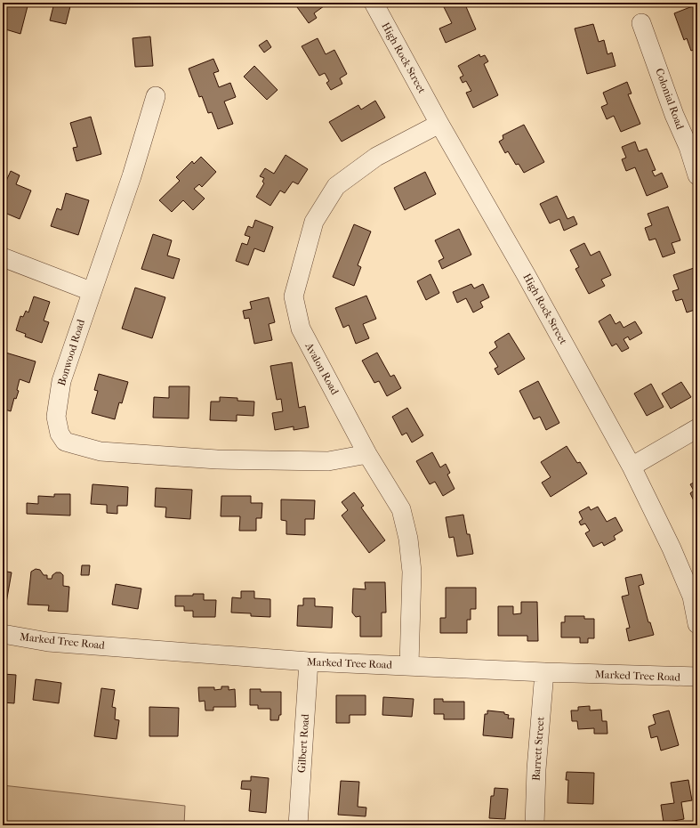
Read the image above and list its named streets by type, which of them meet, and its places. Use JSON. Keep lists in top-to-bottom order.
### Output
{
  "streets": {
    "street": [
      "High Rock Street",
      "Colonial Road",
      "Bonwood Road",
      "Avalon Road",
      "Marked Tree Road",
      "Gilbert Road",
      "Barrett Street"
    ]
  },
  "crossings": [
    ["High Rock Street", "Avalon Road"],
    ["Bonwood Road", "Avalon Road"],
    ["Avalon Road", "Marked Tree Road"],
    ["Marked Tree Road", "Gilbert Road"],
    ["Marked Tree Road", "Barrett Street"]
  ]
}
